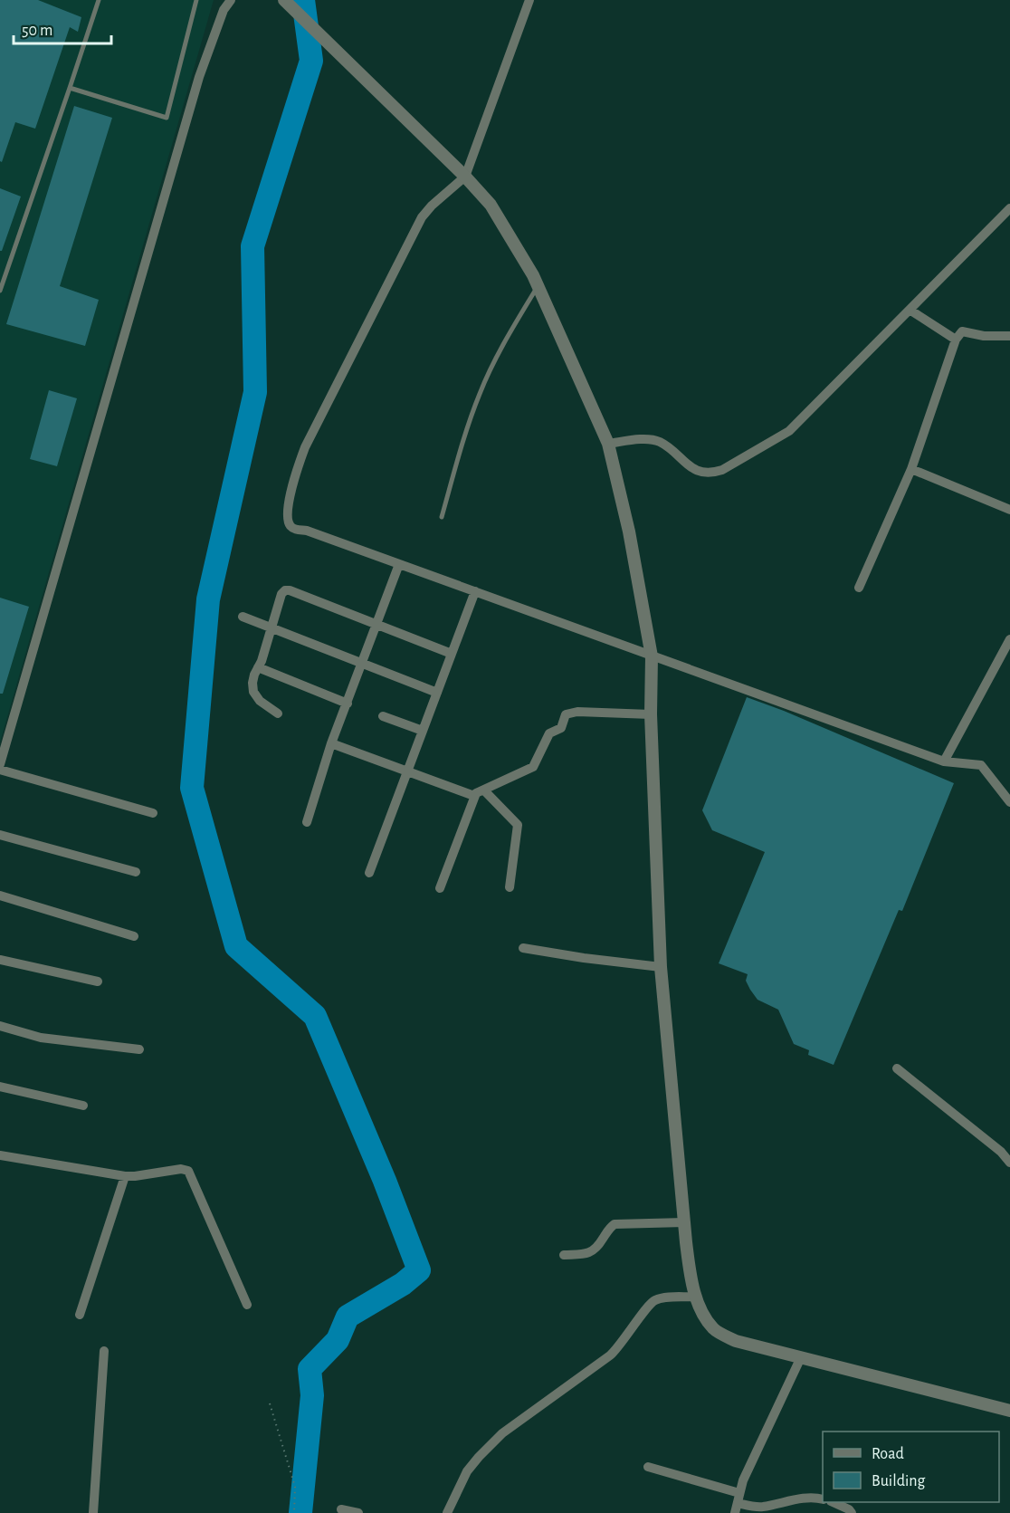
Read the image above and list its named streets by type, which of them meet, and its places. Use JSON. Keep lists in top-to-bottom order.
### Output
{
  "legend": ["Road", "Building"],
  "scale_bar": "50 m"
}
